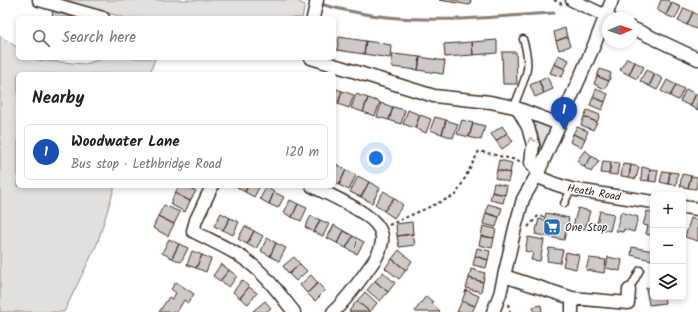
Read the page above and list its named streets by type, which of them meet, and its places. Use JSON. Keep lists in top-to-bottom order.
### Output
{
  "streets": {
    "street": ["Heath Road"]
  },
  "places": {
    "supermarket": ["One Stop"]
  },
  "house_numbers": ["1"],
  "north": "right",
  "page": {
    "search": "Search here",
    "heading": "Nearby",
    "pins": "1",
    "list": [
      {
        "mark": "1",
        "name": "Woodwater Lane",
        "note": "Bus stop · Lethbridge Road",
        "value": "120 m"
      }
    ],
    "map_buttons": ["+", "−"]
  }
}
